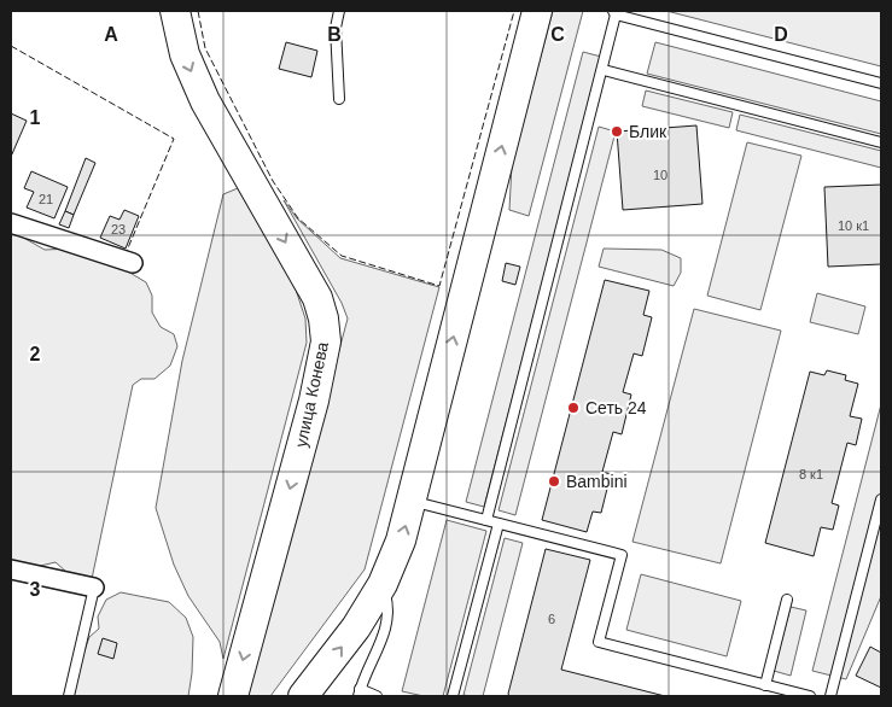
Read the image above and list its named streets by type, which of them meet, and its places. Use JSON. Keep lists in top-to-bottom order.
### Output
{
  "streets": {
    "main road": ["улица Конева"]
  },
  "places": ["Блик", "Сеть 24", "Bambini"],
  "house_numbers": [
    "10",
    "21",
    "10 к1",
    "23",
    "8 к1",
    "6"
  ],
  "grid": {
    "columns": [
      "A",
      "B",
      "C",
      "D"
    ],
    "rows": ["1", "2", "3"]
  }
}
